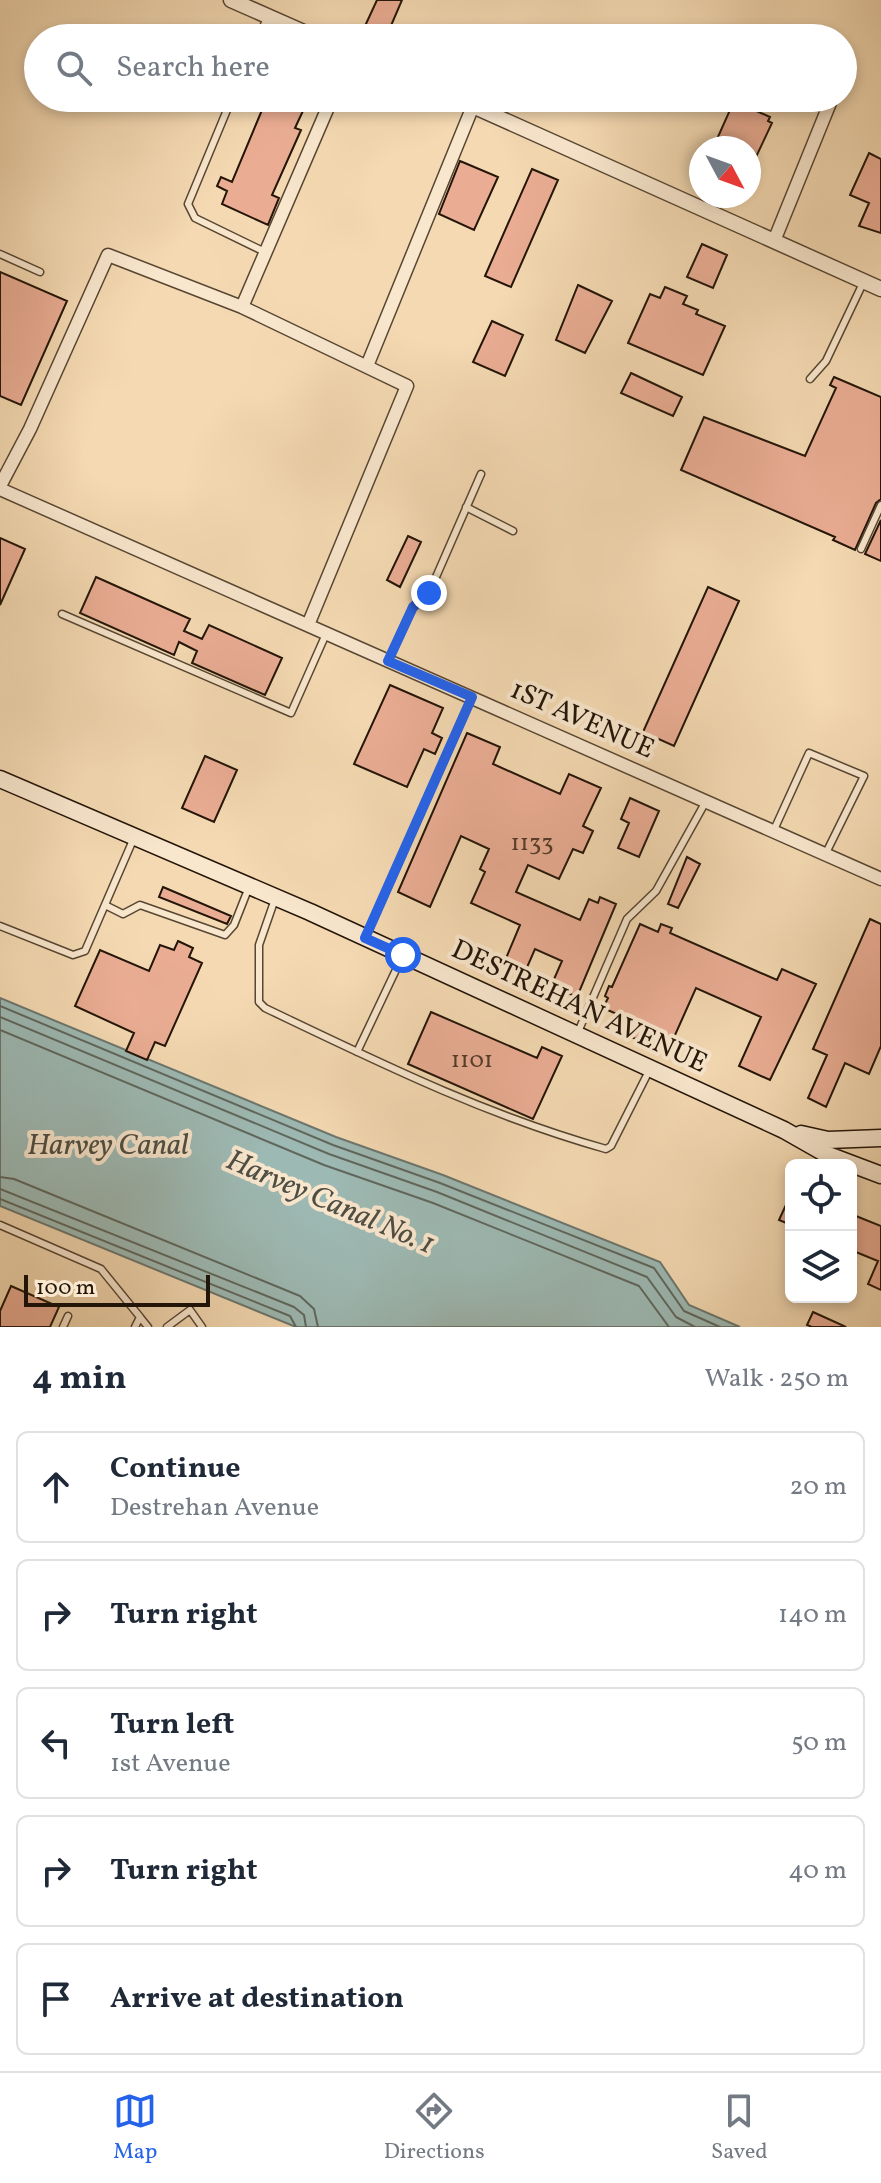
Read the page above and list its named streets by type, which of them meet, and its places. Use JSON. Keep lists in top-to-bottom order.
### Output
{
  "streets": {
    "main road": ["DESTREHAN AVENUE"],
    "street": ["1ST AVENUE"]
  },
  "water": ["Harvey Canal", "Harvey Canal No. 1"],
  "house_numbers": ["1133", "1101"],
  "scale_bar": "100 m",
  "north": "bottom right",
  "page": {
    "search": "Search here",
    "scale": "100 m",
    "heading": ["4 min", "Walk · 250 m"],
    "list": [
      ["Continue", "Destrehan Avenue", "20 m"],
      ["Turn right", "140 m"],
      ["Turn left", "1st Avenue", "50 m"],
      ["Turn right", "40 m"],
      "Arrive at destination"
    ],
    "nav": ["Map", "Directions", "Saved"]
  }
}
